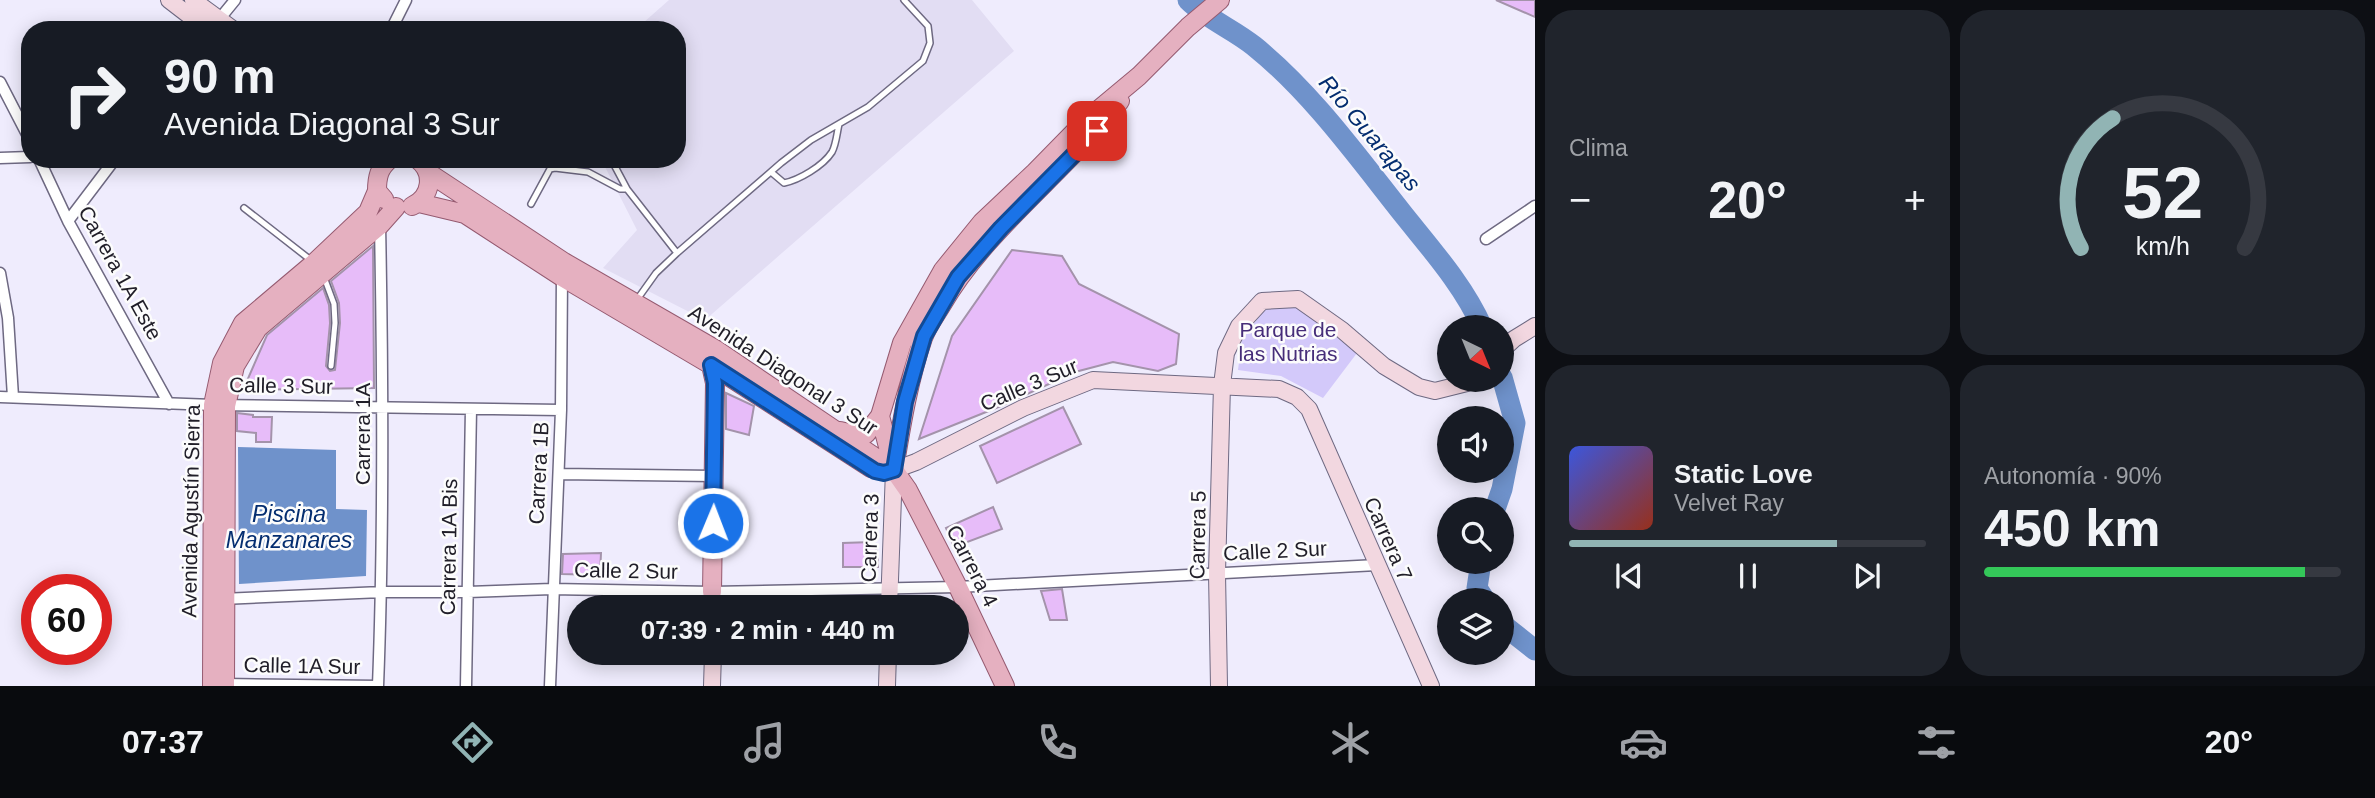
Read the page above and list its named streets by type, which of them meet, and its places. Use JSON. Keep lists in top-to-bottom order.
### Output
{
  "streets": {
    "main road": [
      "Avenida Diagonal 3 Sur",
      "Calle 3 Sur",
      "Avenida Agustín Sierra",
      "Carrera 5",
      "Carrera 3",
      "Carrera 7",
      "Carrera 4"
    ],
    "street": [
      "Carrera 1A Este",
      "Carrera 1A",
      "Carrera 1B",
      "Carrera 1A Bis",
      "Calle 2 Sur",
      "Calle 1A Sur"
    ]
  },
  "crossings": [
    ["Carrera 1A Este", "Calle 3 Sur"],
    ["Avenida Diagonal 3 Sur", "Calle 3 Sur"],
    ["Avenida Diagonal 3 Sur", "Carrera 1B"],
    ["Avenida Diagonal 3 Sur", "Carrera 3"],
    ["Avenida Diagonal 3 Sur", "Carrera 4"],
    ["Calle 3 Sur", "Carrera 1A"],
    ["Calle 3 Sur", "Carrera 1B"],
    ["Calle 3 Sur", "Avenida Agustín Sierra"],
    ["Calle 3 Sur", "Carrera 5"],
    ["Calle 3 Sur", "Carrera 3"],
    ["Calle 3 Sur", "Carrera 7"],
    ["Calle 3 Sur", "Carrera 1A Bis"],
    ["Calle 3 Sur", "Carrera 4"],
    ["Carrera 1A", "Avenida Agustín Sierra"],
    ["Carrera 1A", "Calle 2 Sur"],
    ["Carrera 1A", "Calle 1A Sur"],
    ["Carrera 1B", "Calle 2 Sur"],
    ["Avenida Agustín Sierra", "Calle 2 Sur"],
    ["Avenida Agustín Sierra", "Calle 1A Sur"],
    ["Carrera 5", "Calle 2 Sur"],
    ["Carrera 3", "Calle 2 Sur"],
    ["Carrera 3", "Carrera 4"],
    ["Carrera 7", "Calle 2 Sur"],
    ["Carrera 1A Bis", "Calle 2 Sur"],
    ["Calle 2 Sur", "Carrera 4"]
  ],
  "water": ["Río Guarapas", "Piscina Manzanares"],
  "parks": ["Parque de las Nutrias"],
  "north": "bottom right",
  "page": {
    "tile": [
      "Clima",
      ["Autonomía · 90%", "450 km"]
    ],
    "turn": ["90 m", "Avenida Diagonal 3 Sur"],
    "heat": ["−", "20°", "+"],
    "song": ["Static Love", "Velvet Ray"],
    "limit": "60",
    "trip": "07:39 · 2 min · 440 m",
    "tabs": ["07:37", "20°"],
    "gauge": ["52", "km/h"]
  }
}
